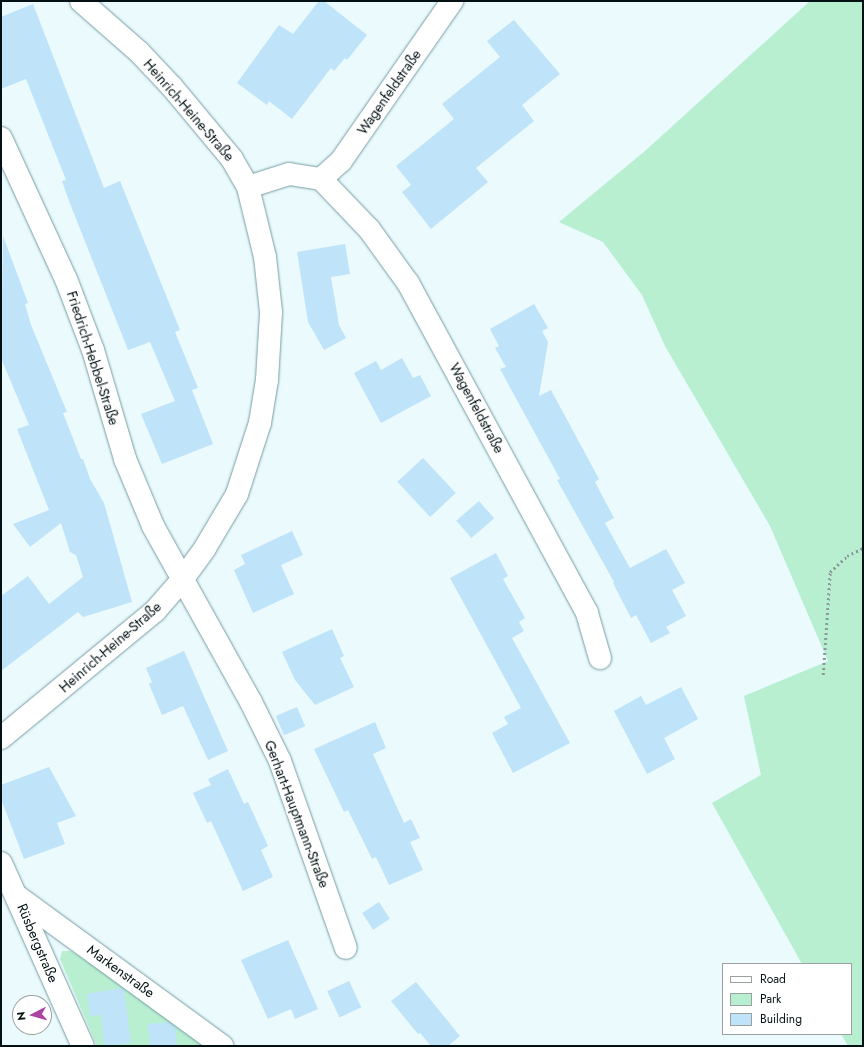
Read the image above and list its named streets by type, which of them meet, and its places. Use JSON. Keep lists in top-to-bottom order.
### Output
{
  "streets": {
    "street": [
      "Wagenfeldstraße",
      "Heinrich-Heine-Straße",
      "Friedrich-Hebbel-Straße",
      "Gerhart-Hauptmann-Straße",
      "Rüsbergstraße",
      "Markenstraße"
    ]
  },
  "crossings": [
    ["Heinrich-Heine-Straße", "Friedrich-Hebbel-Straße"],
    ["Heinrich-Heine-Straße", "Gerhart-Hauptmann-Straße"],
    ["Friedrich-Hebbel-Straße", "Gerhart-Hauptmann-Straße"],
    ["Rüsbergstraße", "Markenstraße"]
  ],
  "legend": ["Road", "Park", "Building"],
  "north": "left"
}
